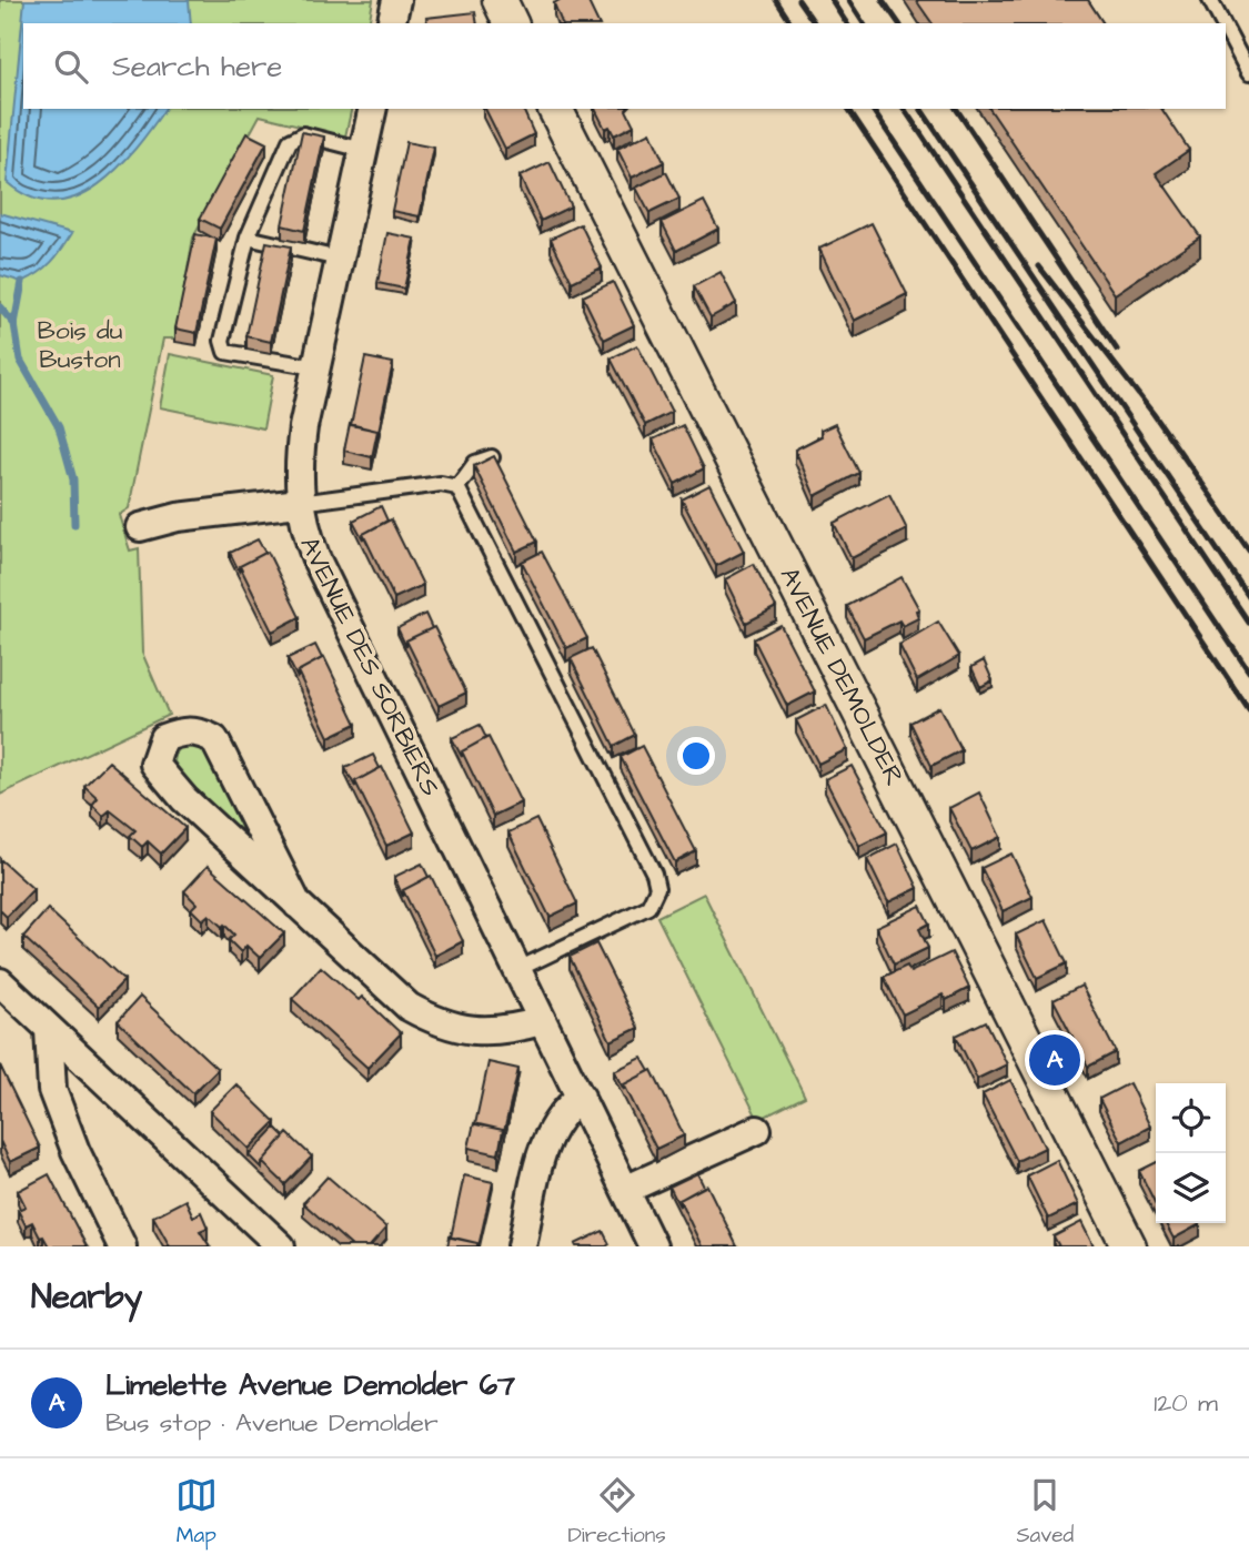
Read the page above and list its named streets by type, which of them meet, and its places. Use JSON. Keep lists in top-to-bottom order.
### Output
{
  "streets": {
    "street": ["AVENUE DES SORBIERS", "AVENUE DEMOLDER"]
  },
  "parks": ["Bois du Buston"],
  "page": {
    "search": "Search here",
    "pins": "A",
    "heading": "Nearby",
    "list": [
      {
        "mark": "A",
        "name": "Limelette Avenue Demolder 67",
        "note": "Bus stop · Avenue Demolder",
        "value": "120 m"
      }
    ],
    "nav": ["Map", "Directions", "Saved"]
  }
}
